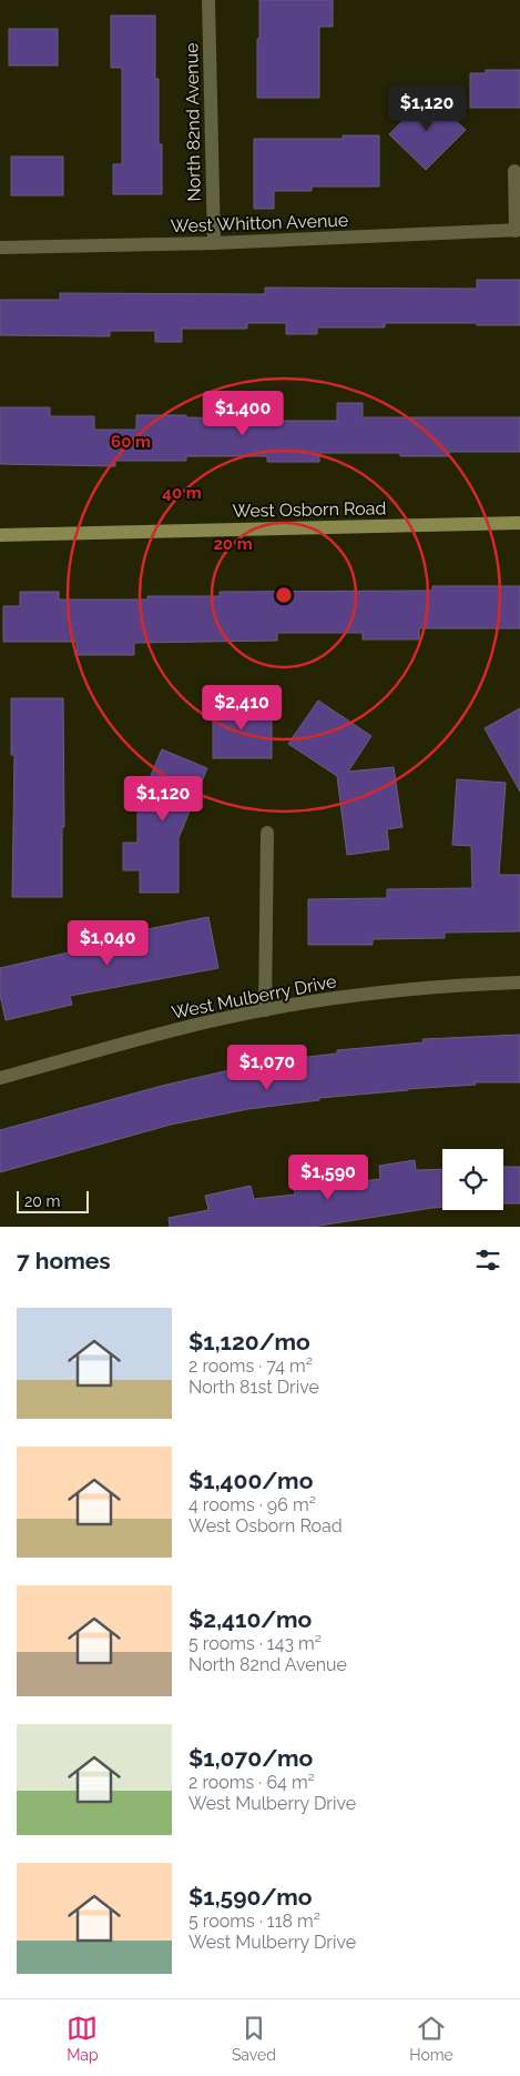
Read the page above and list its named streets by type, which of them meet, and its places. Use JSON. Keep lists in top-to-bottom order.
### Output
{
  "streets": {
    "street": [
      "North 82nd Avenue",
      "West Whitton Avenue",
      "West Osborn Road",
      "West Mulberry Drive"
    ]
  },
  "crossings": [
    ["North 82nd Avenue", "West Whitton Avenue"]
  ],
  "scale_bar": "20 m",
  "page": {
    "price": [
      "$1,120",
      "$1,400",
      "$2,410",
      "$1,120",
      "$1,040",
      "$1,070",
      "$1,590"
    ],
    "scale": "20 m",
    "heading": "7 homes",
    "list": [
      {
        "name": "$1,120/mo",
        "note": "2 rooms · 74 m² · North 81st Drive"
      },
      {
        "name": "$1,400/mo",
        "note": "4 rooms · 96 m² · West Osborn Road"
      },
      {
        "name": "$2,410/mo",
        "note": "5 rooms · 143 m² · North 82nd Avenue"
      },
      {
        "name": "$1,070/mo",
        "note": "2 rooms · 64 m² · West Mulberry Drive"
      },
      {
        "name": "$1,590/mo",
        "note": "5 rooms · 118 m² · West Mulberry Drive"
      }
    ],
    "tabs": ["Map", "Saved", "Home"]
  },
  "rings": ["60 m", "40 m", "20 m"]
}
